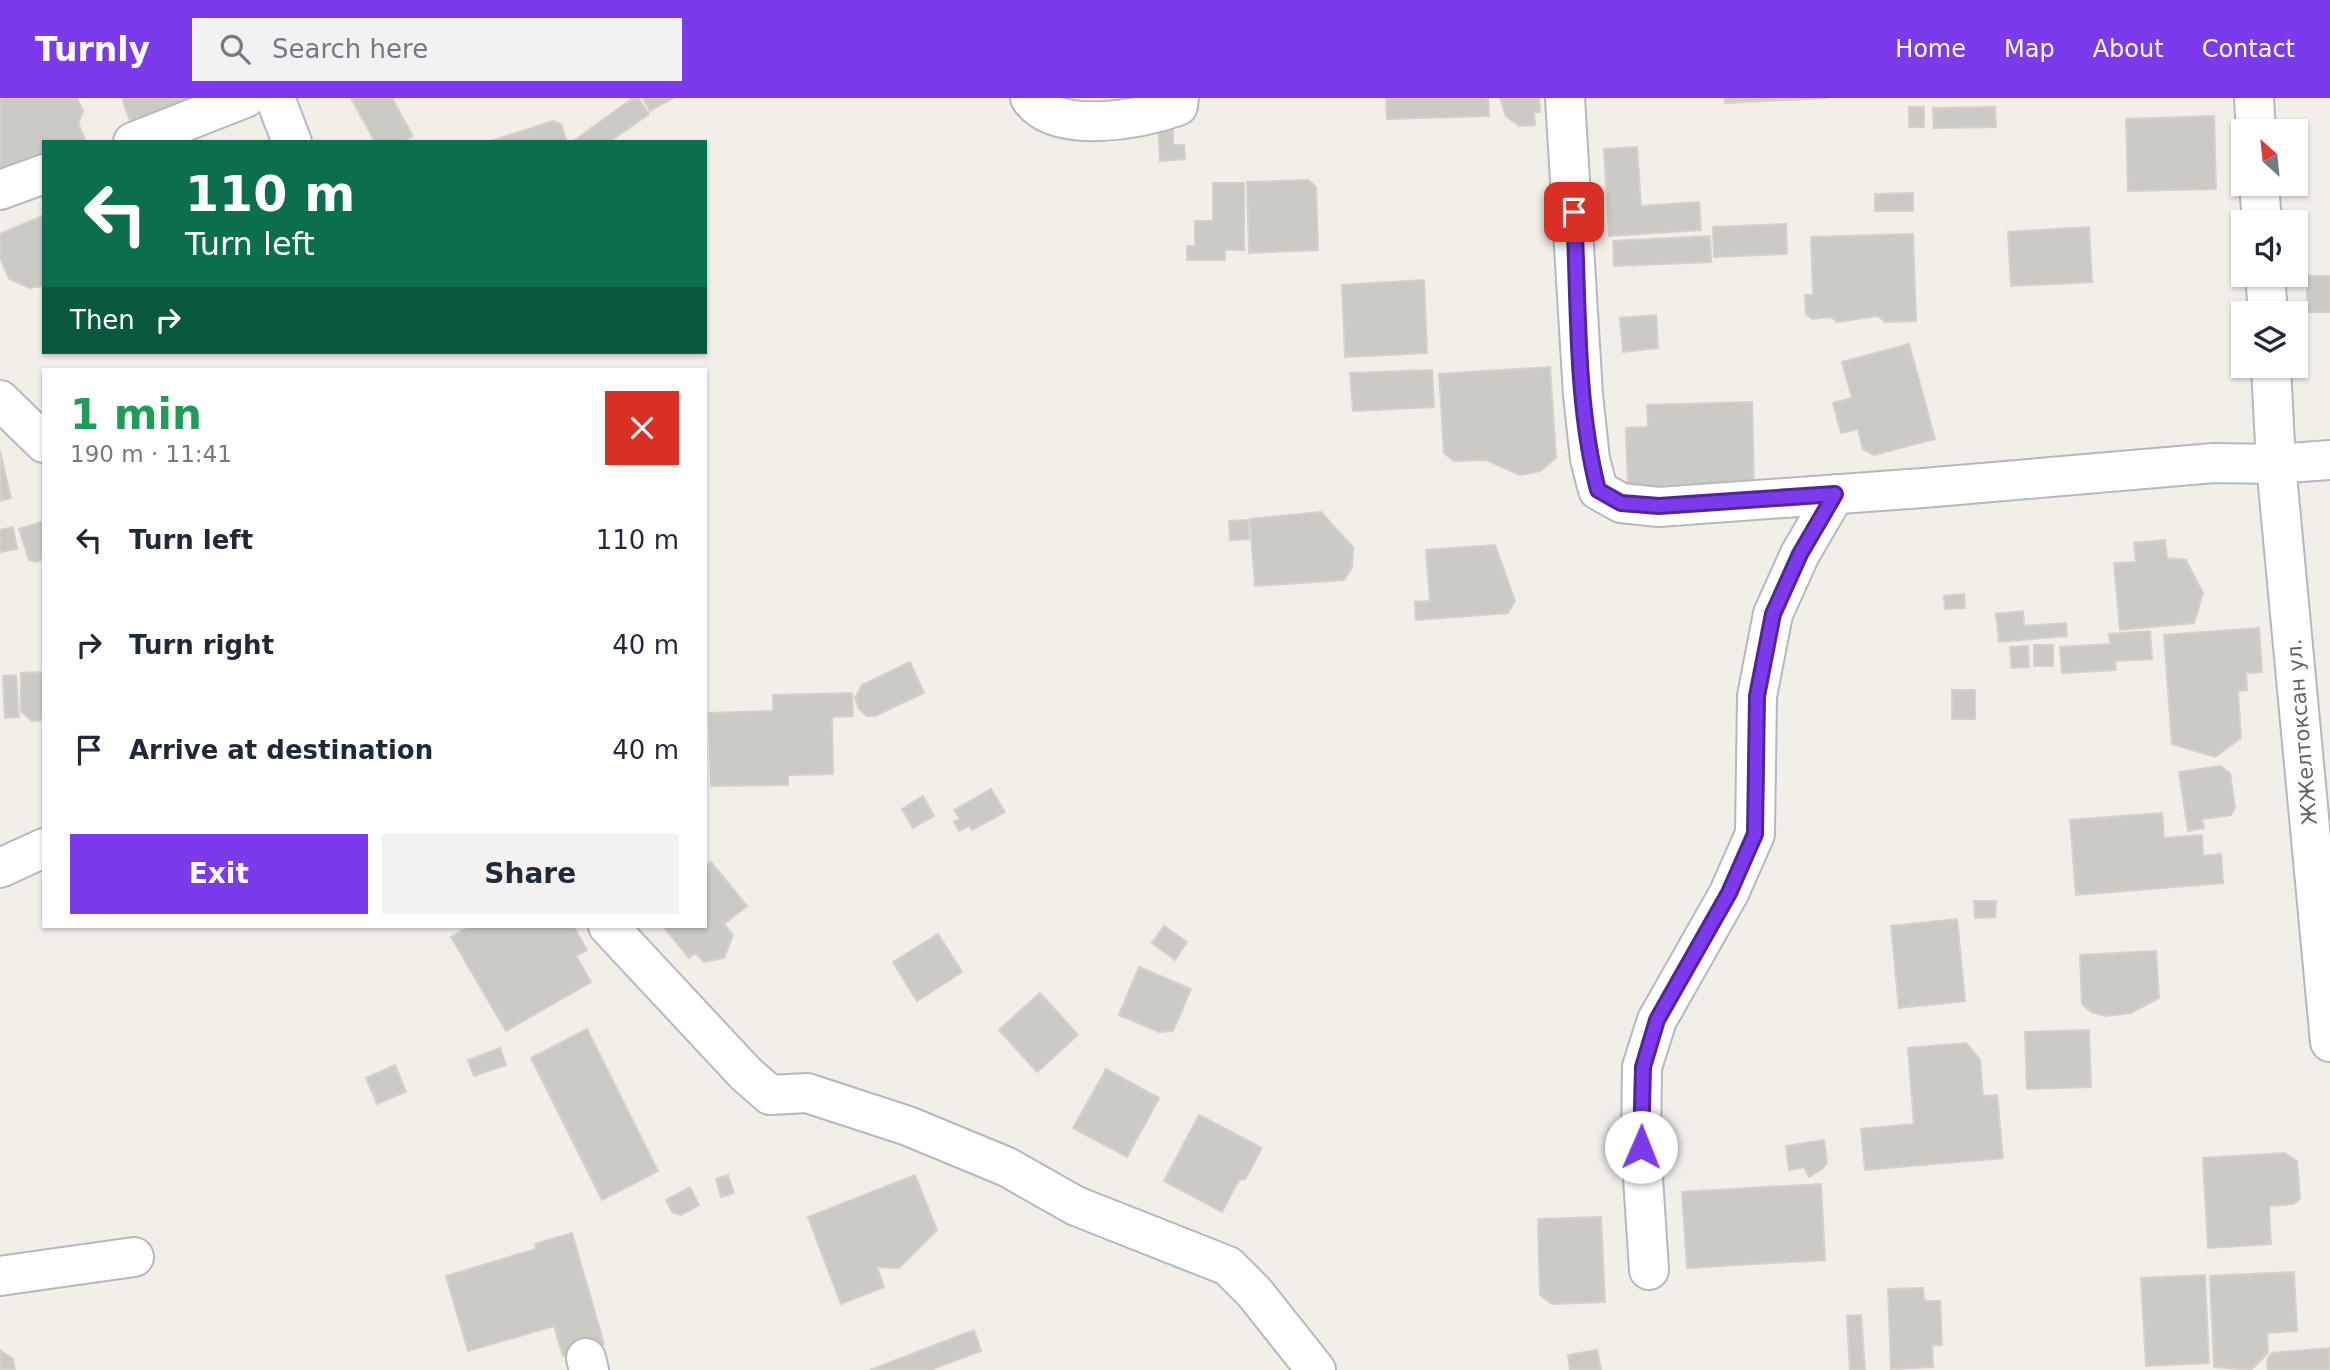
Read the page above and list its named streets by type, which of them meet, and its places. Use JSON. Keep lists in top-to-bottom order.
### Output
{
  "streets": {
    "street": ["ЖЖелтоксан ул."]
  },
  "north": "top left",
  "page": {
    "header": "Turnly",
    "search": "Search here",
    "nav": [
      "Home",
      "Map",
      "About",
      "Contact"
    ],
    "turn": ["110 m", "Turn left"],
    "then": "Then",
    "heading": ["1 min", "190 m · 11:41"],
    "list": [
      {
        "name": "Turn left",
        "value": "110 m"
      },
      {
        "name": "Turn right",
        "value": "40 m"
      },
      {
        "name": "Arrive at destination",
        "value": "40 m"
      }
    ],
    "buttons": ["Exit", "Share"]
  }
}
